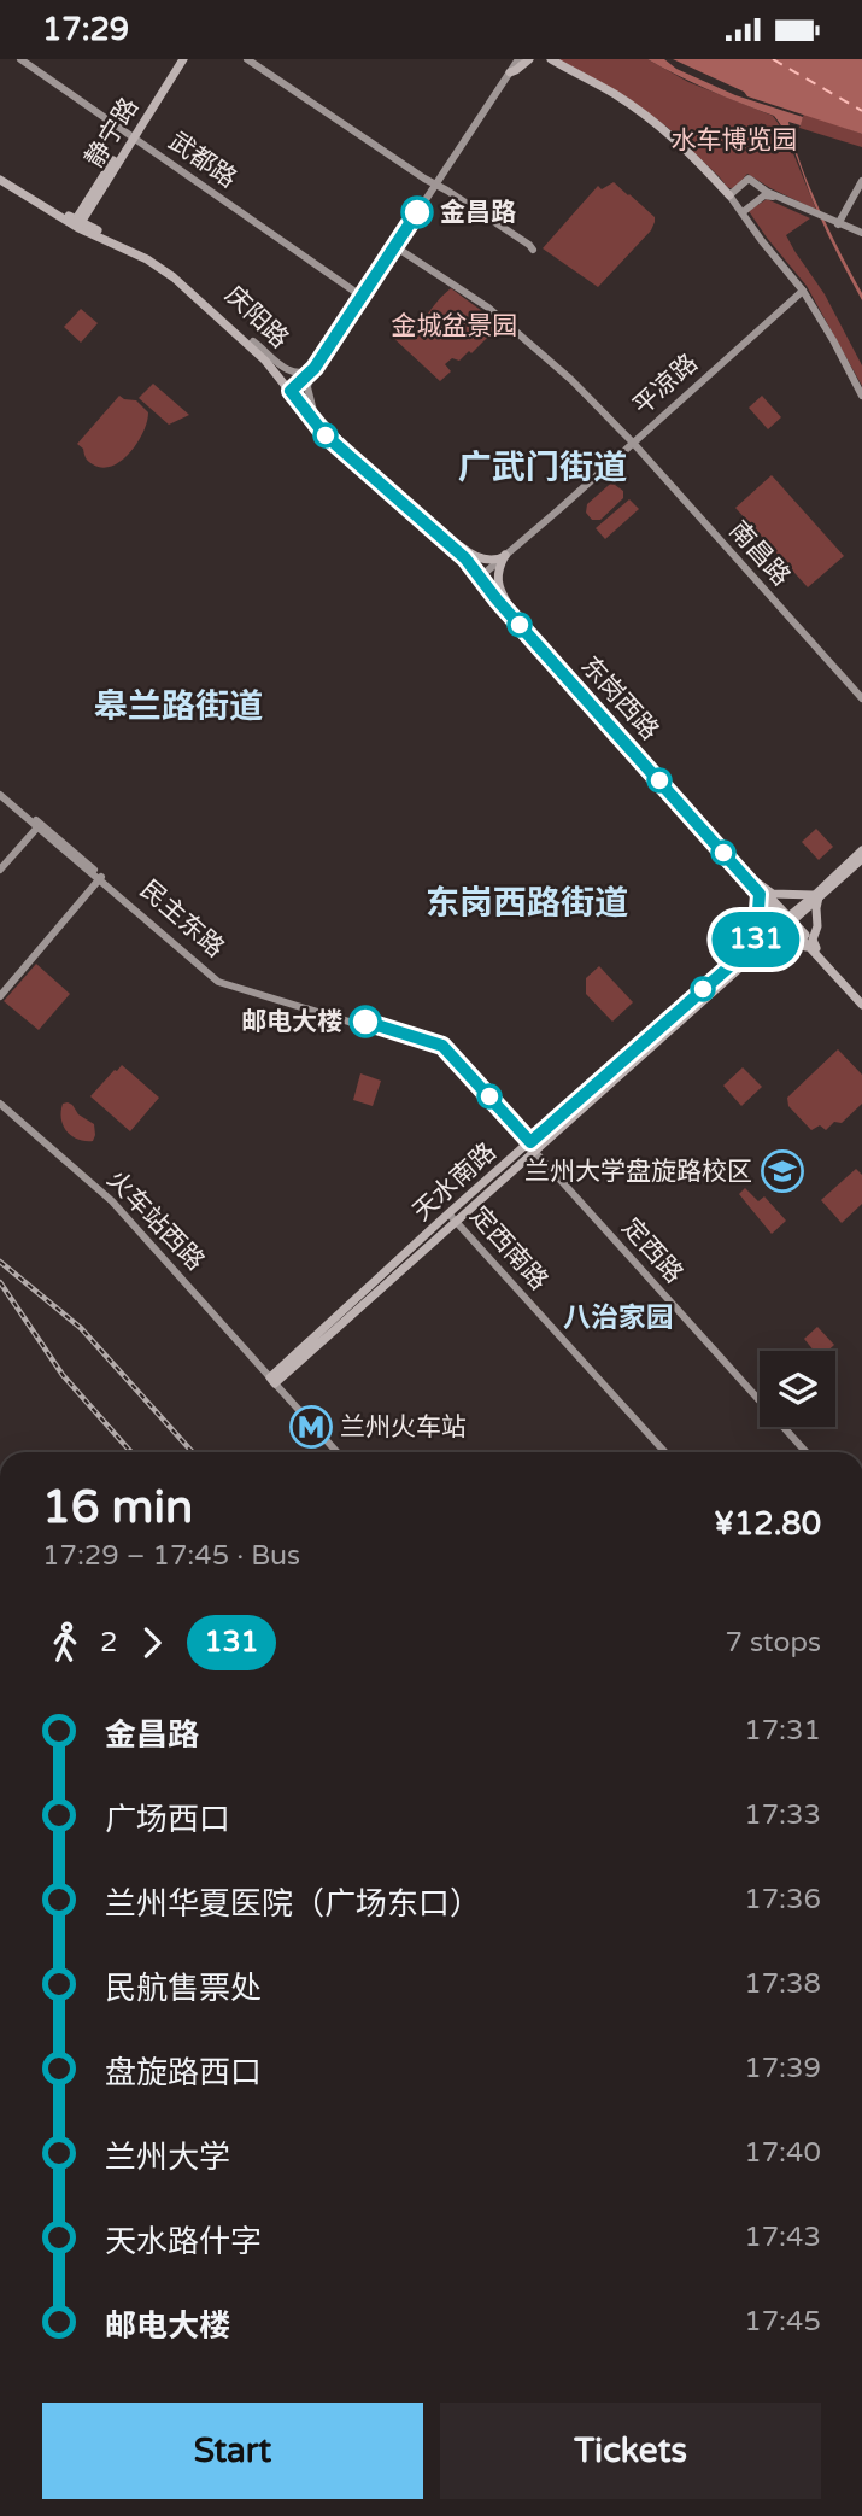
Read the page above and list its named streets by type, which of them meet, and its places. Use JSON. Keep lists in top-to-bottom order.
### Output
{
  "streets": {
    "main road": [
      "静宁路",
      "武都路",
      "庆阳路",
      "平凉路",
      "南昌路",
      "东岗西路",
      "民主东路",
      "天水南路",
      "火车站西路",
      "定西南路",
      "定西路"
    ]
  },
  "crossings": [
    ["静宁路", "武都路"],
    ["静宁路", "庆阳路"],
    ["庆阳路", "平凉路"],
    ["庆阳路", "东岗西路"],
    ["平凉路", "南昌路"],
    ["平凉路", "东岗西路"],
    ["东岗西路", "天水南路"],
    ["民主东路", "天水南路"],
    ["民主东路", "定西路"],
    ["天水南路", "火车站西路"],
    ["天水南路", "定西南路"],
    ["天水南路", "定西路"]
  ],
  "districts": [
    "广武门街道",
    "皋兰路街道",
    "东岗西路街道",
    "八治家园"
  ],
  "parks": ["水车博览园", "金城盆景园"],
  "places": {
    "other": ["金昌路", "邮电大楼"],
    "school or university": ["兰州大学盘旋路校区"],
    "metro station": ["兰州火车站"]
  },
  "lines": ["bus line 131"],
  "page": {
    "status": "17:29",
    "on_map": "131",
    "heading": ["16 min", "17:29 – 17:45 · Bus", "¥12.80"],
    "legs": ["2", "131", "7 stops"],
    "list": [
      {
        "name": "金昌路",
        "value": "17:31"
      },
      {
        "name": "广场西口",
        "value": "17:33"
      },
      {
        "name": "兰州华夏医院（广场东口）",
        "value": "17:36"
      },
      {
        "name": "民航售票处",
        "value": "17:38"
      },
      {
        "name": "盘旋路西口",
        "value": "17:39"
      },
      {
        "name": "兰州大学",
        "value": "17:40"
      },
      {
        "name": "天水路什字",
        "value": "17:43"
      },
      {
        "name": "邮电大楼",
        "value": "17:45"
      }
    ],
    "buttons": ["Start", "Tickets"]
  }
}
